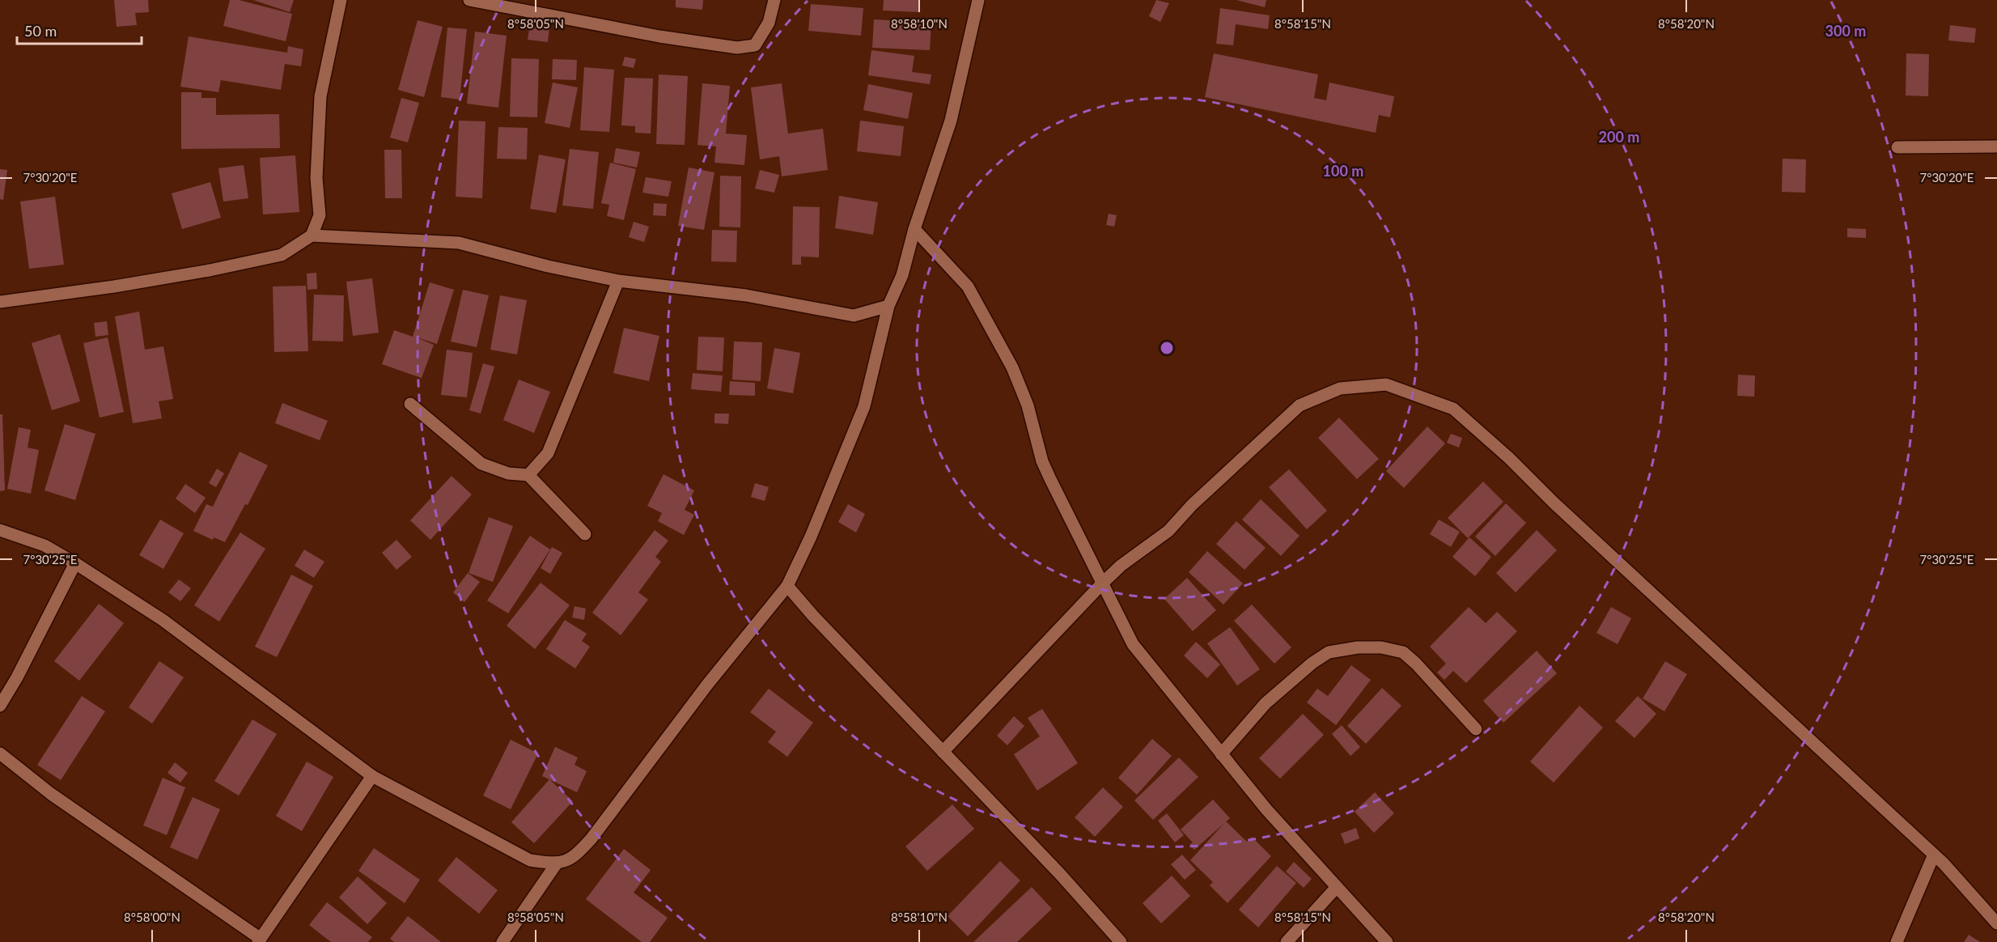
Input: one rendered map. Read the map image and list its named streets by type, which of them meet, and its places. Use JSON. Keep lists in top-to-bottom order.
{
  "scale_bar": "50 m",
  "coordinates": [
    "8°58'05\"N",
    "8°58'10\"N",
    "8°58'15\"N",
    "8°58'20\"N",
    "7°30'20\"E",
    "7°30'25\"E",
    "8°58'00\"N"
  ],
  "rings": ["300 m", "200 m", "100 m"]
}
